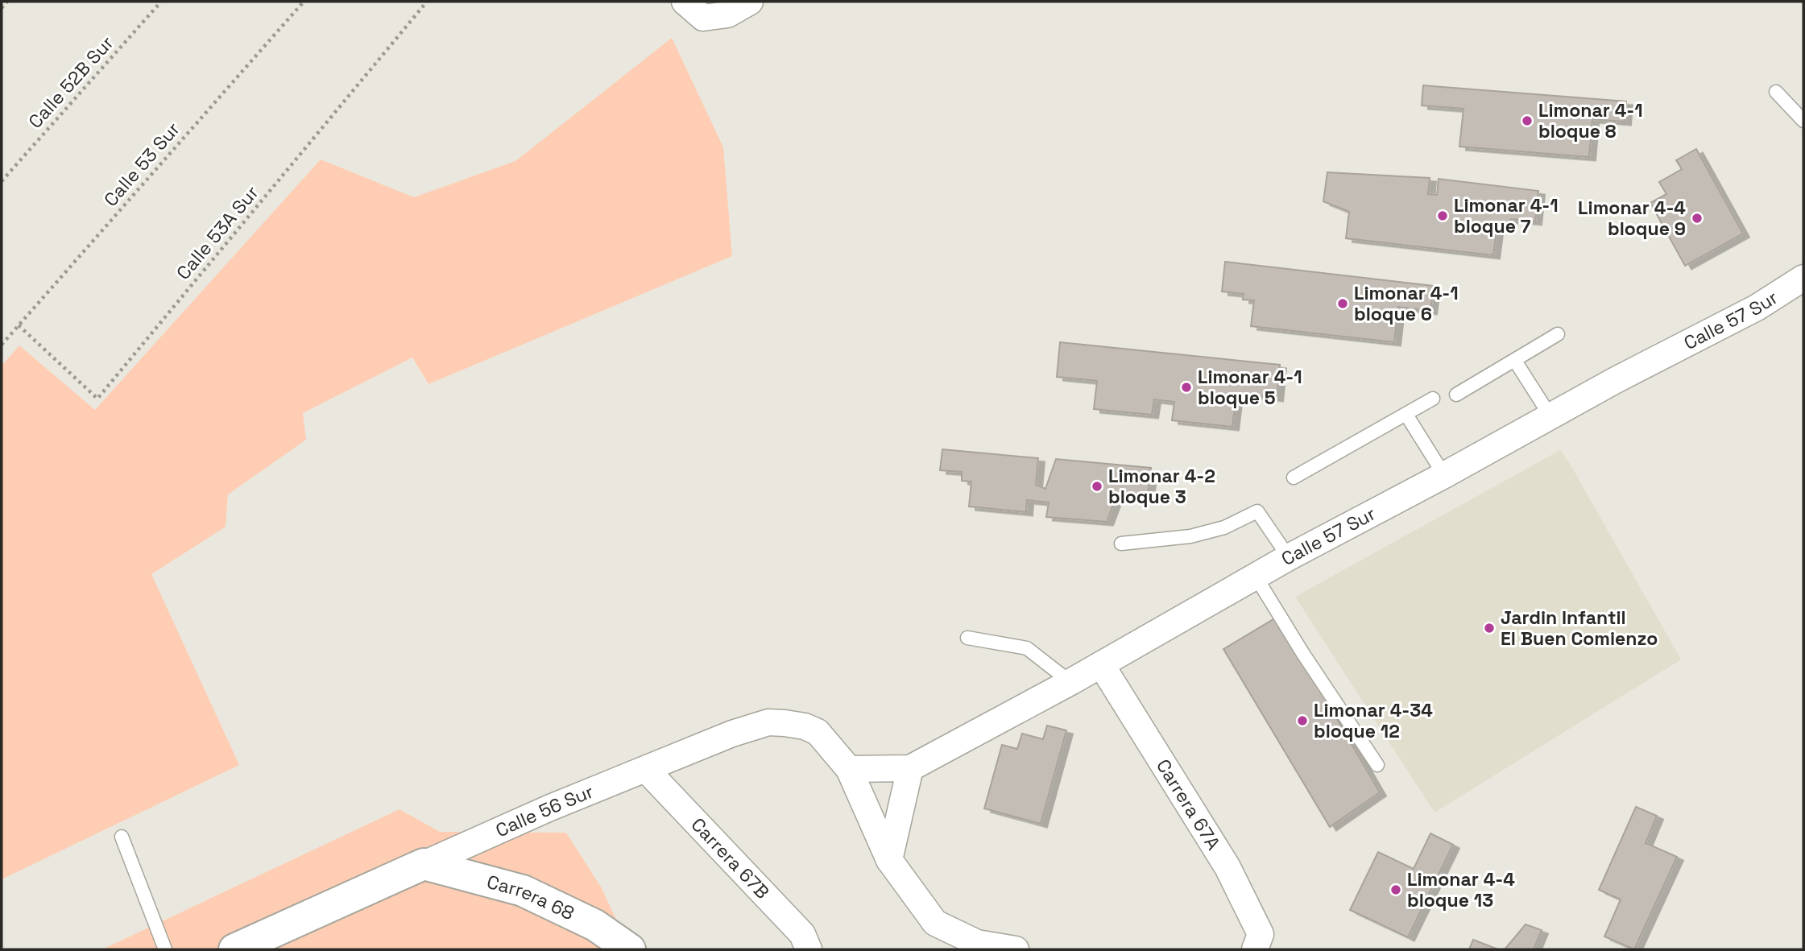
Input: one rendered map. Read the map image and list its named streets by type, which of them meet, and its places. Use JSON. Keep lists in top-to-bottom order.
{
  "streets": {
    "street": [
      "Calle 57 Sur",
      "Carrera 67A",
      "Calle 56 Sur",
      "Carrera 67B",
      "Carrera 68"
    ],
    "path": ["Calle 52B Sur", "Calle 53 Sur", "Calle 53A Sur"]
  },
  "crossings": [
    ["Calle 53 Sur", "Calle 53A Sur"],
    ["Calle 57 Sur", "Carrera 67A"],
    ["Calle 57 Sur", "Calle 56 Sur"],
    ["Calle 56 Sur", "Carrera 67B"],
    ["Calle 56 Sur", "Carrera 68"]
  ],
  "places": [
    "Limonar 4-1 bloque 8",
    "Limonar 4-1 bloque 7",
    "Limonar 4-4 bloque 9",
    "Limonar 4-1 bloque 6",
    "Limonar 4-1 bloque 5",
    "Limonar 4-2 bloque 3",
    "Jardin Infantil El Buen Comienzo",
    "Limonar 4-34 bloque 12",
    "Limonar 4-4 bloque 13"
  ]
}
